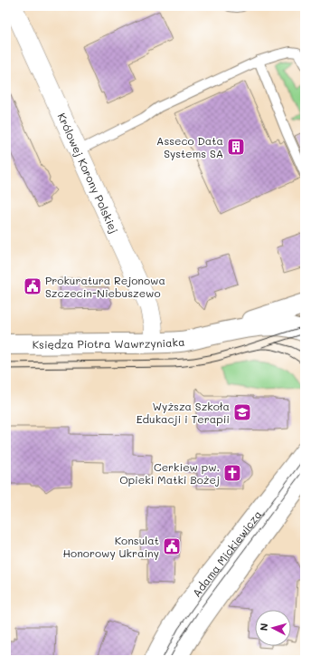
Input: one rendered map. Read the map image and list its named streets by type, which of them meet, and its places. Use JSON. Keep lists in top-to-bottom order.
{
  "streets": {
    "street": ["Królowej Korony Polskiej", "Księdza Piotra Wawrzyniaka", "Adama Mickiewicza"]
  },
  "crossings": [
    ["Królowej Korony Polskiej", "Księdza Piotra Wawrzyniaka"]
  ],
  "places": {
    "building": ["Asseco Data Systems SA"],
    "public building": ["Prokuratura Rejonowa Szczecin-Niebuszewo", "Konsulat Honorowy Ukrainy"],
    "school or university": ["Wyższa Szkoła Edukacji i Terapii"],
    "church": ["Cerkiew pw. Opieki Matki Bożej"]
  },
  "north": "left"
}
